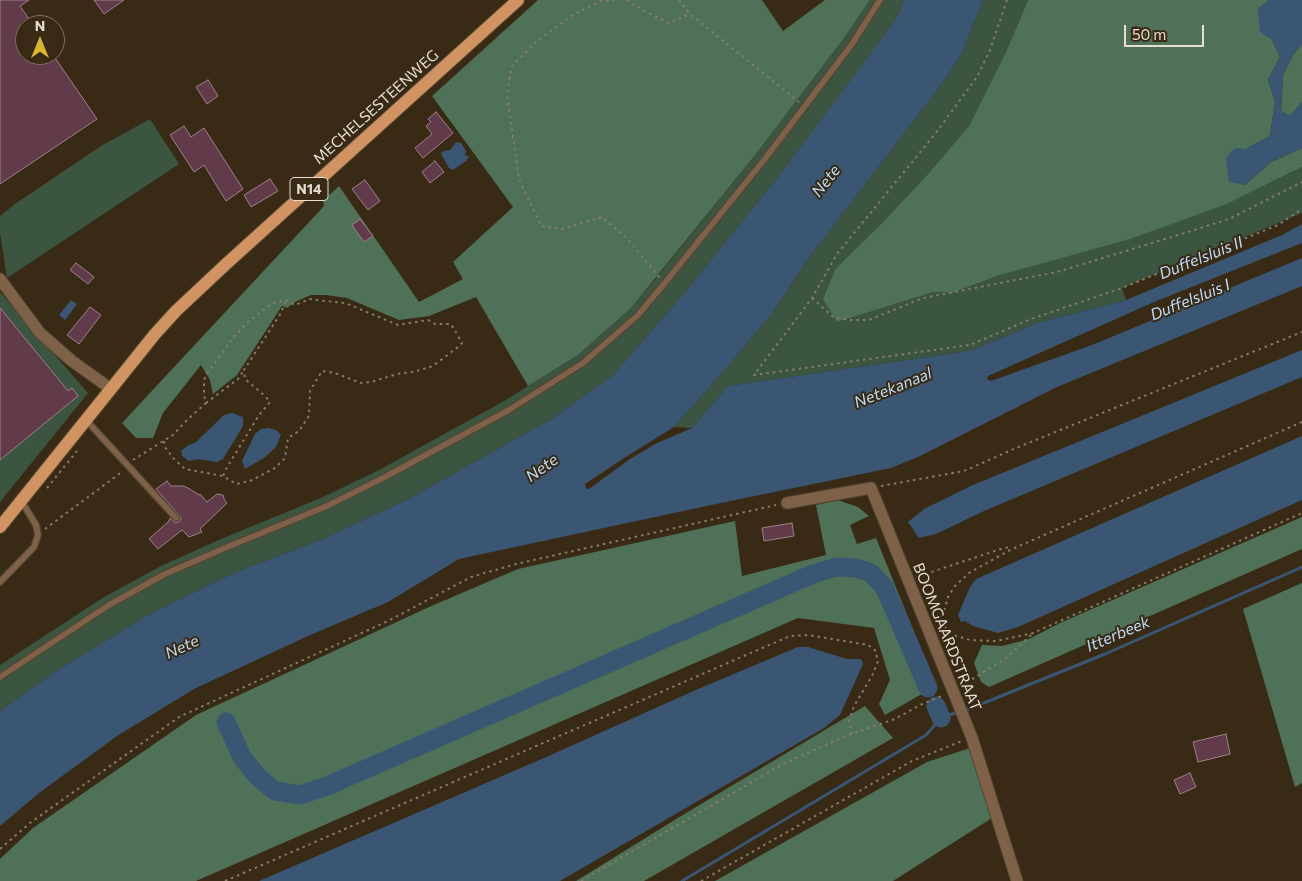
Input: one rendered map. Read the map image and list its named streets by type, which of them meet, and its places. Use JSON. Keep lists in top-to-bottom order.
{
  "streets": {
    "main road": ["MECHELSESTEENWEG", "N14"],
    "street": ["BOOMGAARDSTRAAT"]
  },
  "water": [
    "Nete",
    "Duffelsluis II",
    "Duffelsluis I",
    "Netekanaal",
    "Itterbeek"
  ],
  "scale_bar": "50 m",
  "north": "top"
}
